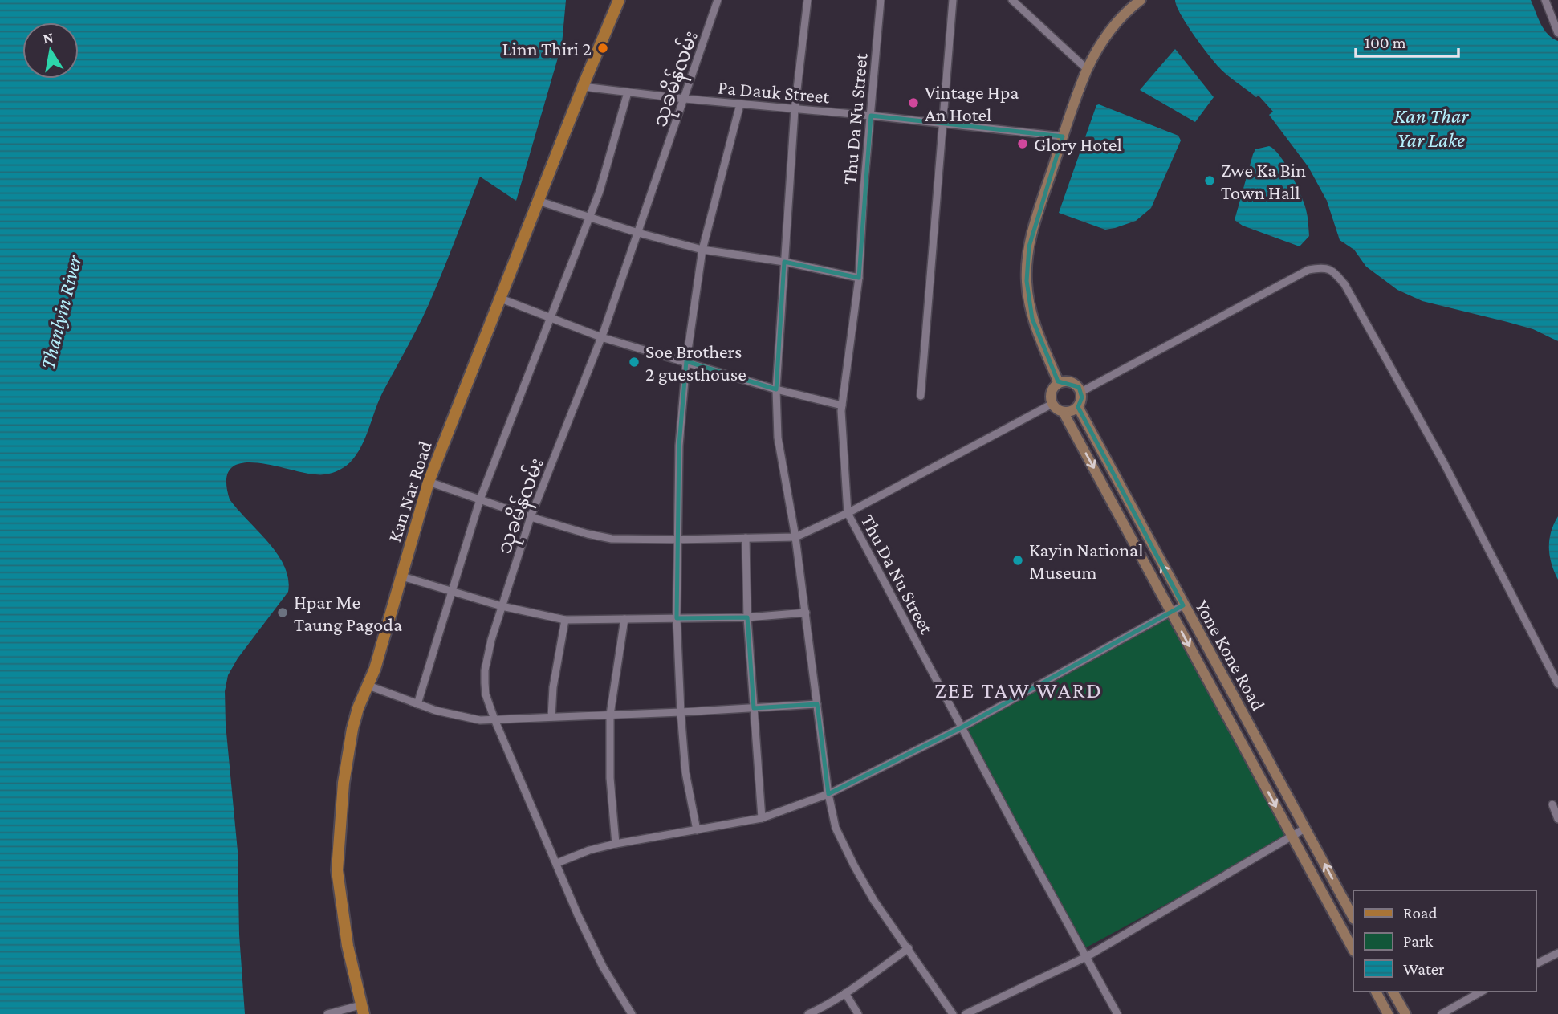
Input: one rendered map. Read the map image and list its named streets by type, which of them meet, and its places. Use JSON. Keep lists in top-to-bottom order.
{
  "streets": {
    "main road": ["Kan Nar Road"],
    "street": [
      "သုခမိန်လမ်း",
      "Pa Dauk Street",
      "Thu Da Nu Street",
      "Yone Kone Road"
    ]
  },
  "crossings": [
    ["သုခမိန်လမ်း", "Pa Dauk Street"],
    ["Pa Dauk Street", "Thu Da Nu Street"],
    ["Pa Dauk Street", "Kan Nar Road"]
  ],
  "districts": ["ZEE TAW WARD"],
  "water": ["Kan Thar Yar Lake", "Thanlyin River"],
  "places": [
    "Linn Thiri 2",
    "Vintage Hpa An Hotel",
    "Glory Hotel",
    "Zwe Ka Bin Town Hall",
    "Soe Brothers 2 guesthouse",
    "Kayin National Museum",
    "Hpar Me Taung Pagoda"
  ],
  "legend": ["Road", "Park", "Water"],
  "scale_bar": "100 m",
  "north": "top"
}
